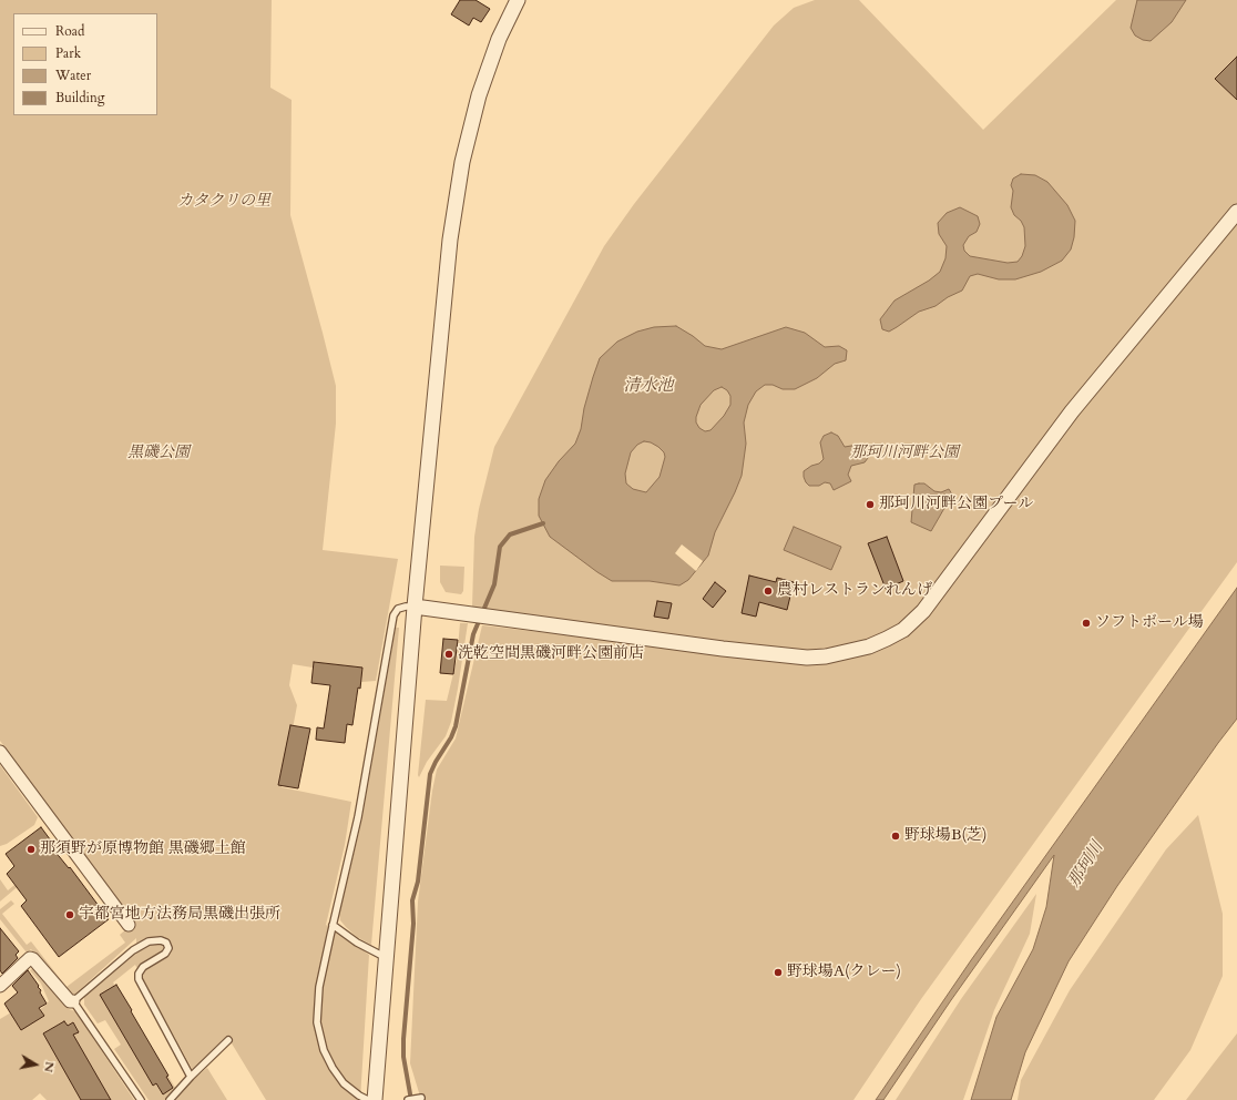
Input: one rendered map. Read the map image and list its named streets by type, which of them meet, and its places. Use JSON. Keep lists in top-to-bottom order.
{
  "water": ["清水池", "那珂川"],
  "parks": ["カタクリの里", "黒磯公園", "那珂川河畔公園"],
  "places": [
    "那珂川河畔公園プール",
    "農村レストランれんげ",
    "ソフトボール場",
    "洗乾空間黒磯河畔公園前店",
    "野球場B(芝)",
    "那須野が原博物館 黒磯郷土館",
    "宇都宮地方法務局黒磯出張所",
    "野球場A(クレー)"
  ],
  "legend": [
    "Road",
    "Park",
    "Water",
    "Building"
  ],
  "north": "right"
}
